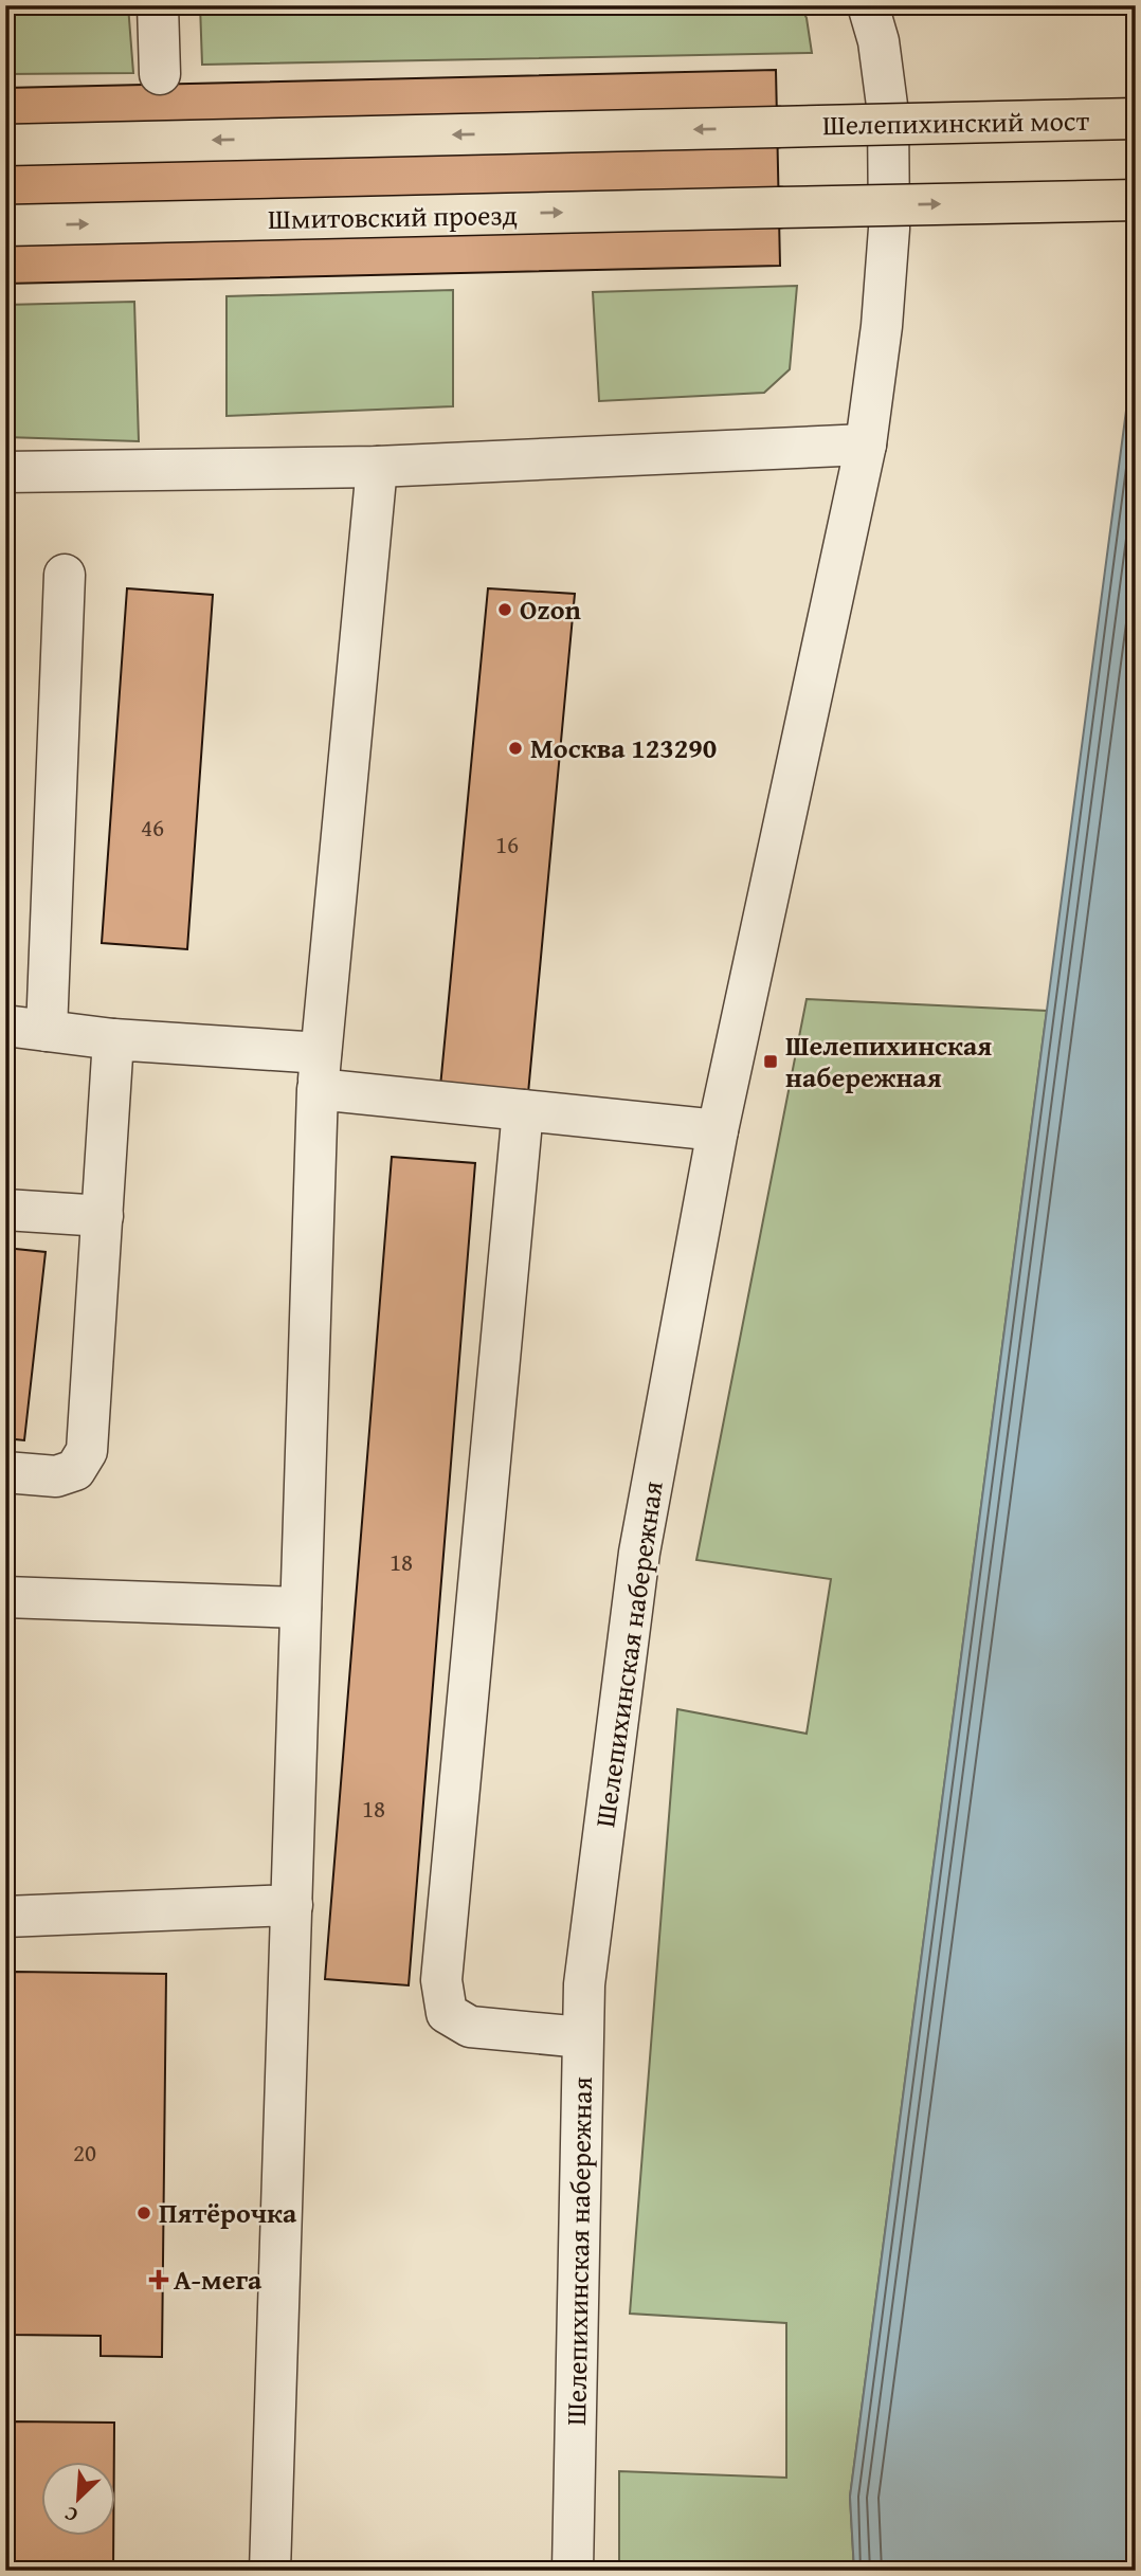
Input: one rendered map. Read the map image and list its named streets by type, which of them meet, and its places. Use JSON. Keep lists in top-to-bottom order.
{
  "streets": {
    "main road": ["Шелепихинский мост", "Шмитовский проезд"],
    "street": ["Шелепихинская набережная"]
  },
  "one_way": ["Шелепихинский мост", "Шмитовский проезд"],
  "places": {
    "other": ["Ozon", "Москва 123290", "Пятёрочка"],
    "transit": ["Шелепихинская набережная"],
    "health": ["А-мега"]
  },
  "house_numbers": [
    "46",
    "16",
    "18",
    "18",
    "20"
  ],
  "north": "bottom left"
}
